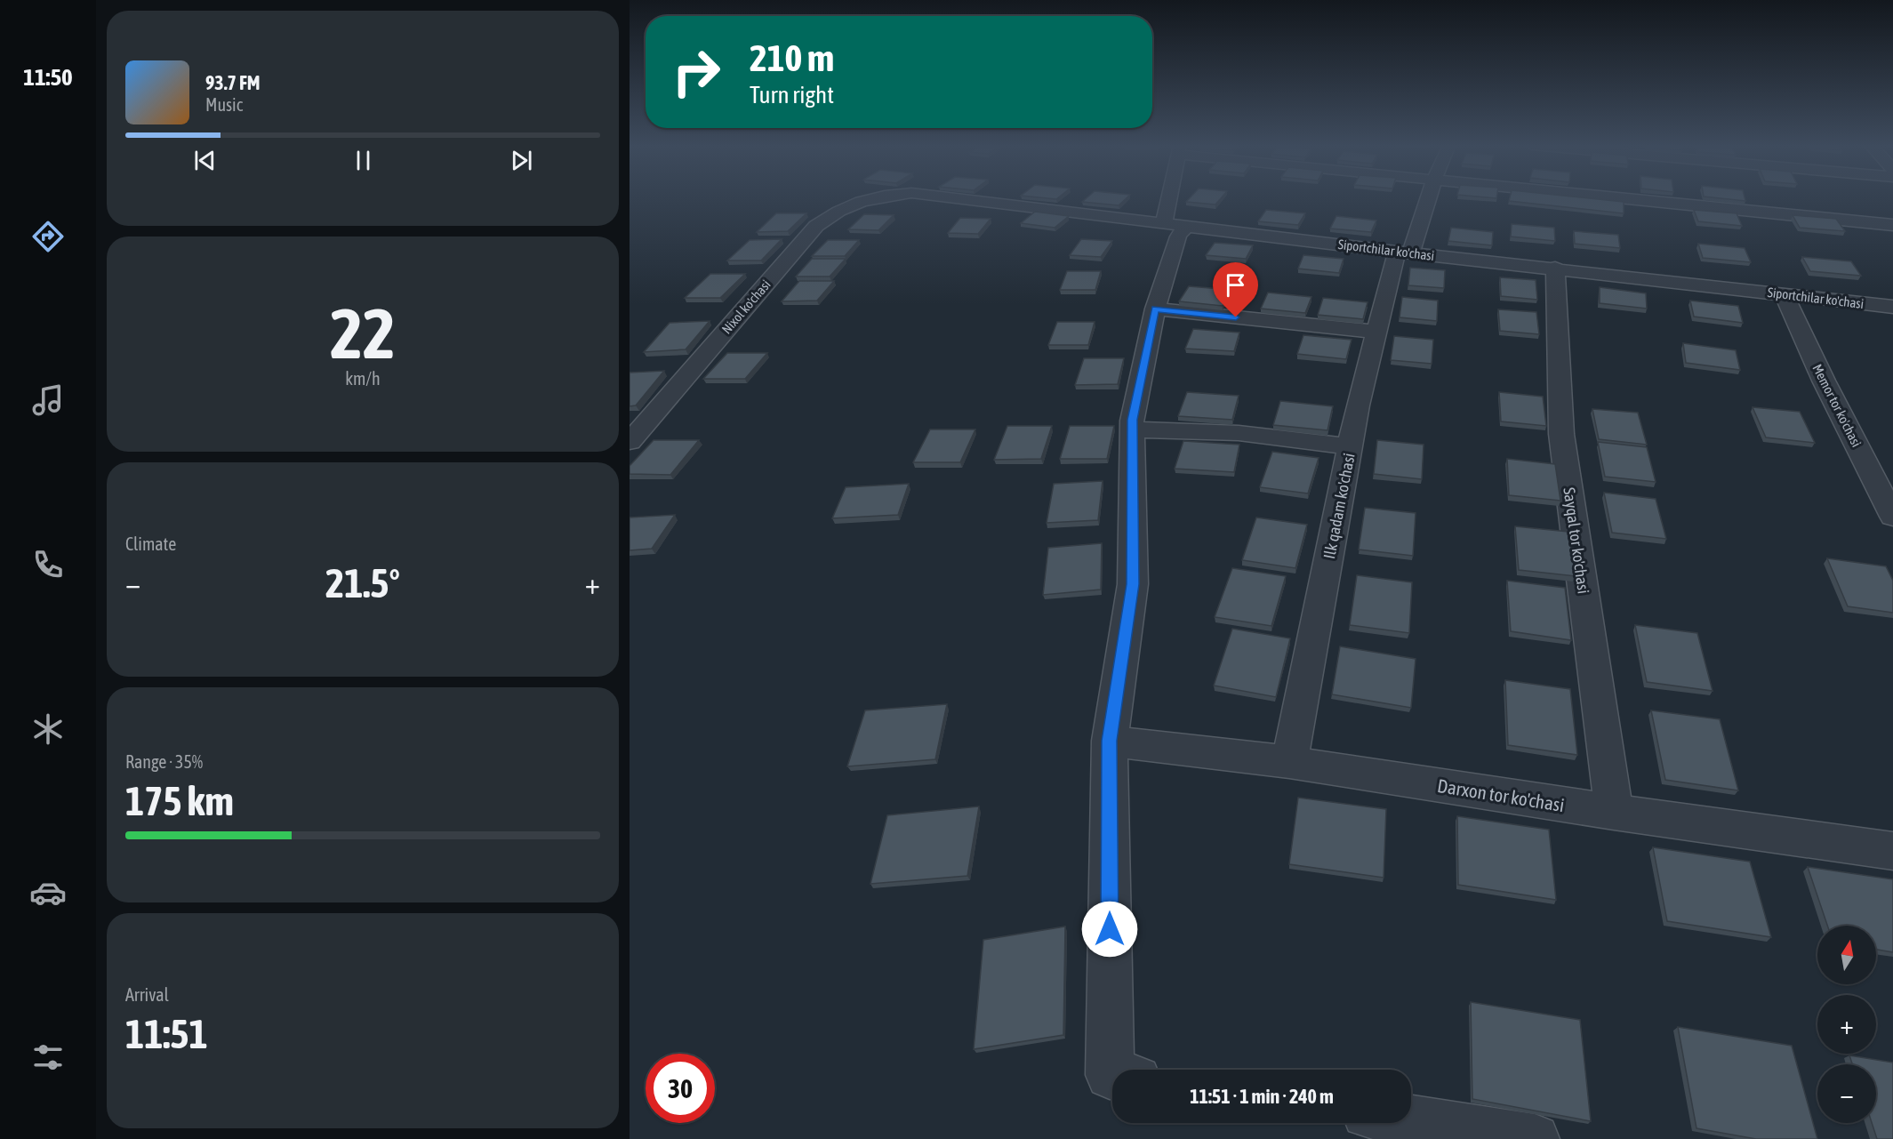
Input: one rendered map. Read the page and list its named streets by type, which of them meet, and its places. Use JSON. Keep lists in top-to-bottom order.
{
  "streets": {
    "street": [
      "Siportchilar ko'chasi",
      "Nixol ko'chasi",
      "Memor tor ko'chasi",
      "Ilk qadam ko'chasi",
      "Sayqal tor ko'chasi",
      "Darxon tor ko'chasi"
    ]
  },
  "crossings": [
    ["Siportchilar ko'chasi", "Memor tor ko'chasi"],
    ["Siportchilar ko'chasi", "Ilk qadam ko'chasi"],
    ["Siportchilar ko'chasi", "Sayqal tor ko'chasi"],
    ["Ilk qadam ko'chasi", "Darxon tor ko'chasi"],
    ["Sayqal tor ko'chasi", "Darxon tor ko'chasi"]
  ],
  "north": "top",
  "page": {
    "tabs": "11:50",
    "turn": ["210 m", "Turn right"],
    "song": ["93.7 FM", "Music"],
    "tile": [
      ["22", "km/h"],
      "Climate",
      ["Range · 35%", "175 km"],
      ["Arrival", "11:51"]
    ],
    "heat": ["−", "21.5°", "+"],
    "map_buttons": ["+", "−"],
    "limit": "30",
    "trip": "11:51 · 1 min · 240 m"
  }
}
